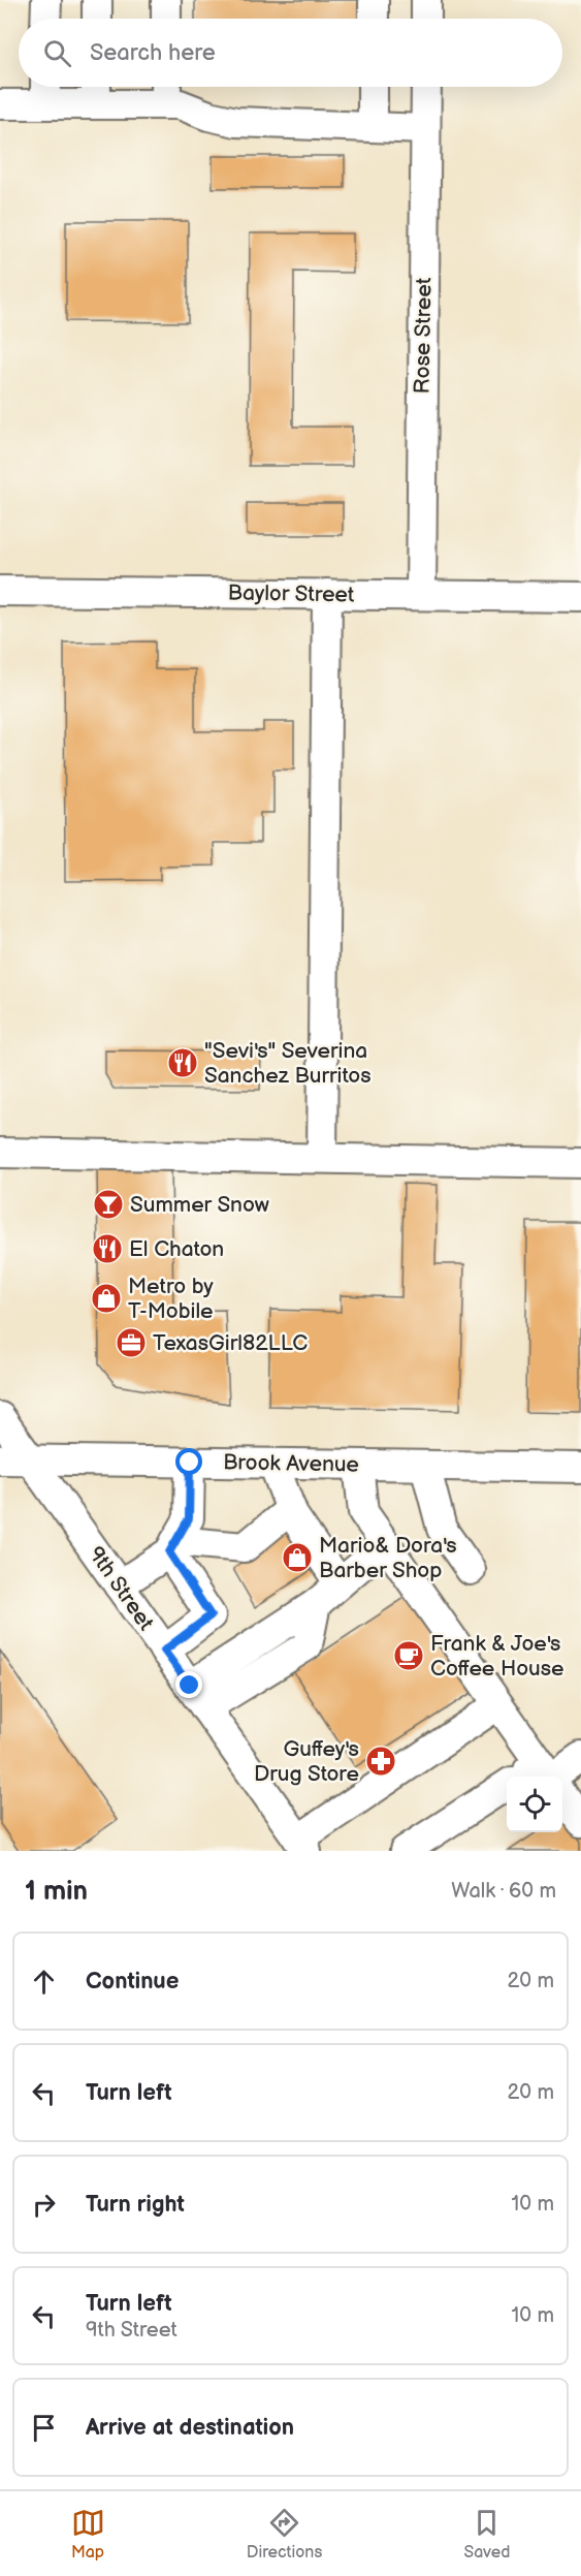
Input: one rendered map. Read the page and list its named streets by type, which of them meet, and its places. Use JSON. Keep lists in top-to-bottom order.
{
  "streets": {
    "street": [
      "Rose Street",
      "Baylor Street",
      "Brook Avenue",
      "9th Street"
    ]
  },
  "crossings": [
    ["Rose Street", "Baylor Street"],
    ["Brook Avenue", "9th Street"]
  ],
  "places": {
    "restaurant": ["\"Sevi's\" Severina Sanchez Burritos", "El Chaton"],
    "bar": ["Summer Snow"],
    "shop": ["Metro by T-Mobile", "Mario& Dora's Barber Shop"],
    "office": ["TexasGirl82LLC"],
    "cafe": ["Frank & Joe's Coffee House"],
    "pharmacy": ["Guffey's Drug Store"]
  },
  "page": {
    "search": "Search here",
    "heading": ["1 min", "Walk · 60 m"],
    "list": [
      ["Continue", "20 m"],
      ["Turn left", "20 m"],
      ["Turn right", "10 m"],
      ["Turn left", "9th Street", "10 m"],
      "Arrive at destination"
    ],
    "nav": ["Map", "Directions", "Saved"]
  }
}
